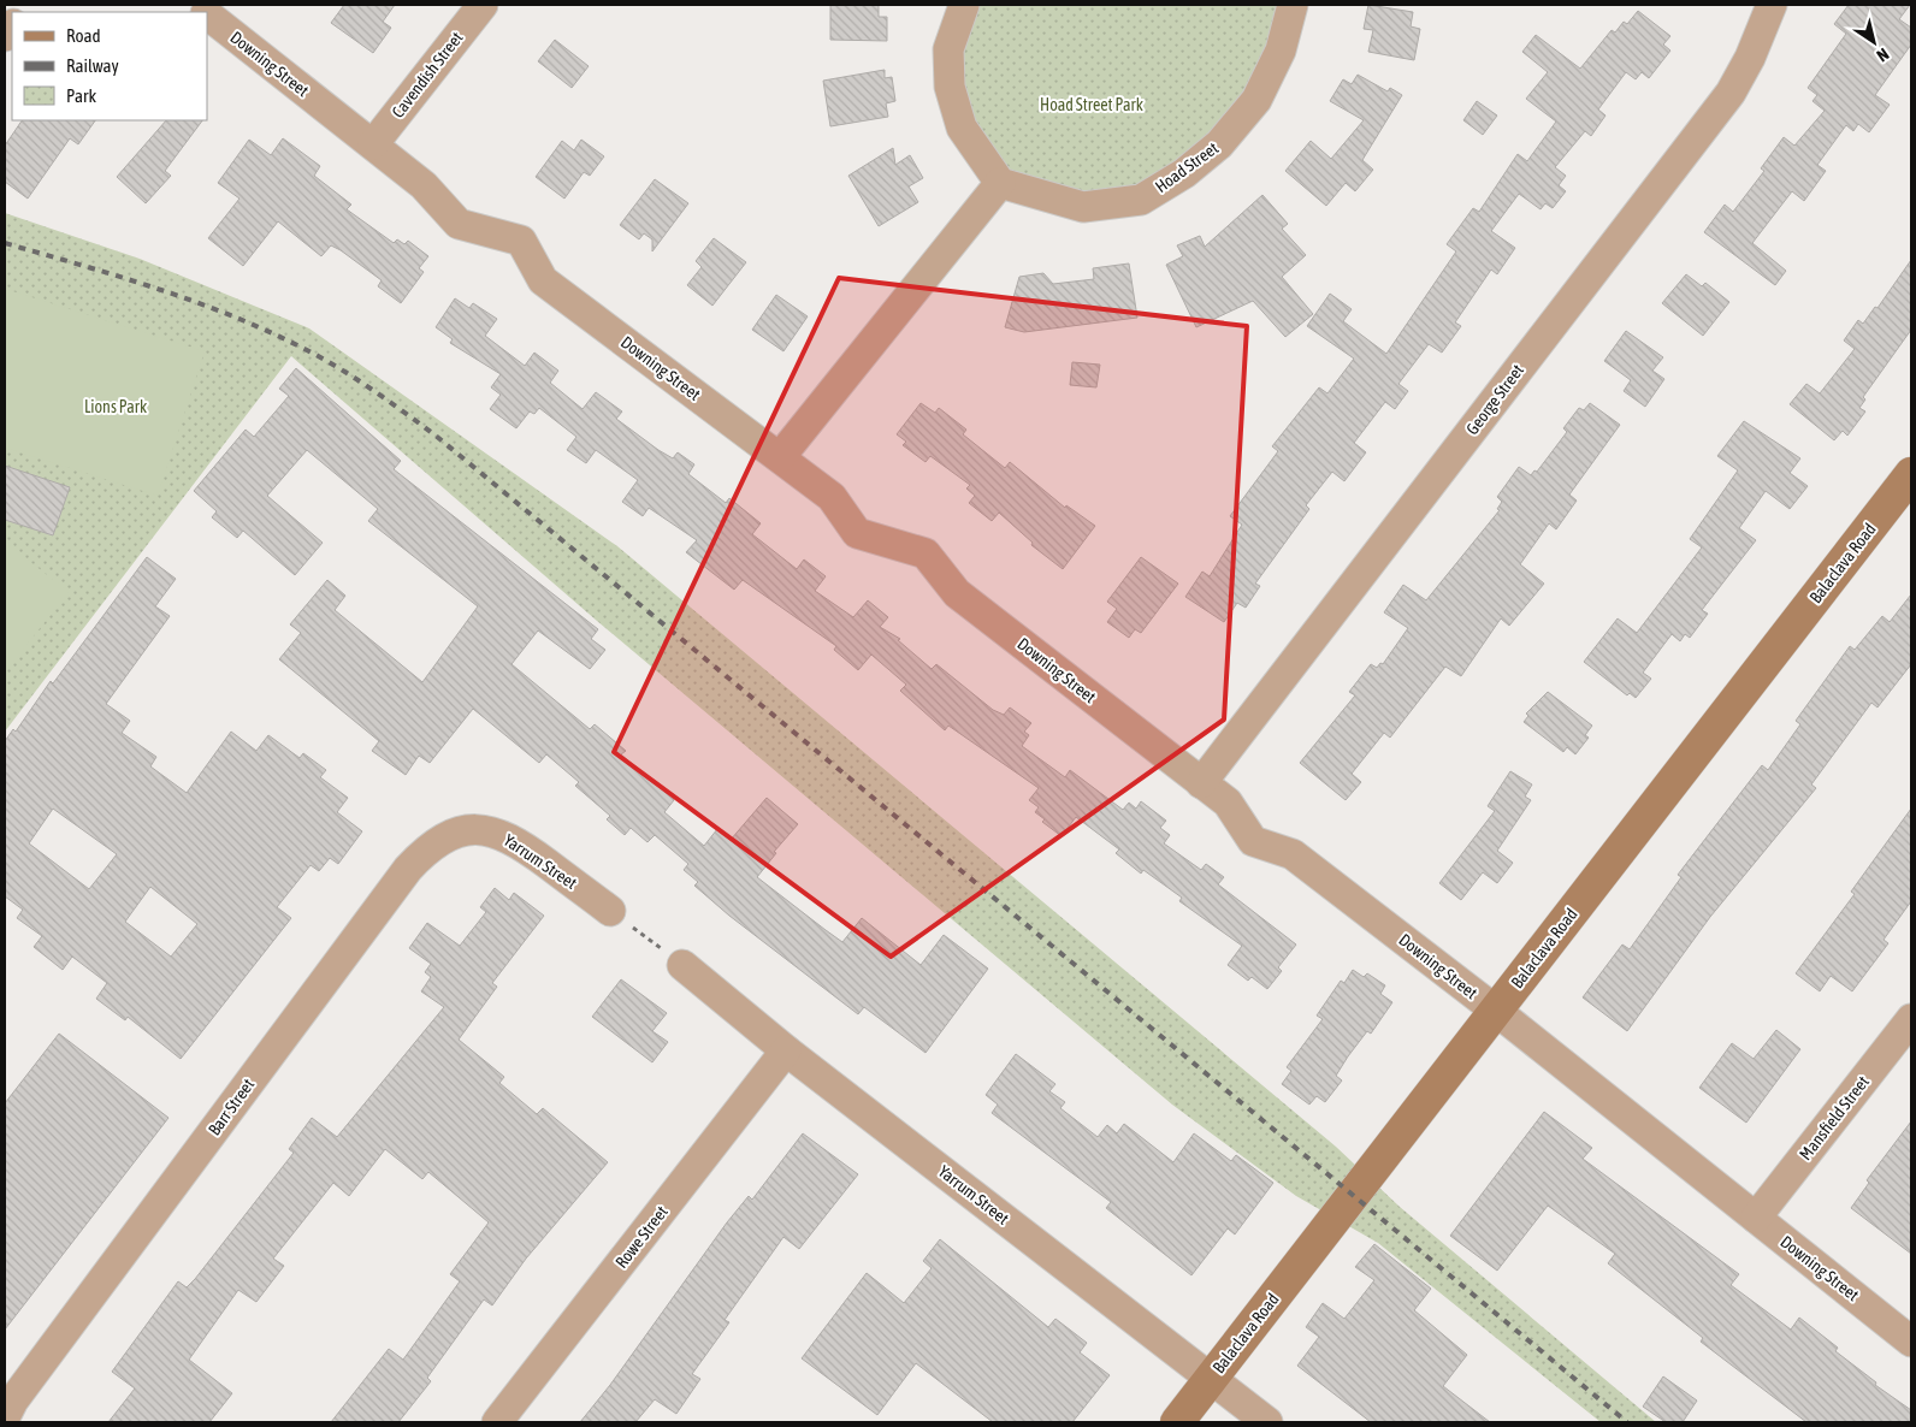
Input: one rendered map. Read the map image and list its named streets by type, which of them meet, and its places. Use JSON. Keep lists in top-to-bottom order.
{
  "streets": {
    "street": [
      "Downing Street",
      "Cavendish Street",
      "Hoad Street",
      "George Street",
      "Balaclava Road",
      "Yarrum Street",
      "Barr Street",
      "Mansfield Street",
      "Rowe Street"
    ]
  },
  "crossings": [
    ["Downing Street", "Cavendish Street"],
    ["Downing Street", "George Street"],
    ["Downing Street", "Balaclava Road"],
    ["Downing Street", "Mansfield Street"],
    ["Balaclava Road", "Yarrum Street"],
    ["Yarrum Street", "Barr Street"],
    ["Yarrum Street", "Rowe Street"]
  ],
  "parks": ["Hoad Street Park", "Lions Park"],
  "legend": ["Road", "Railway", "Park"],
  "north": "bottom right"
}
